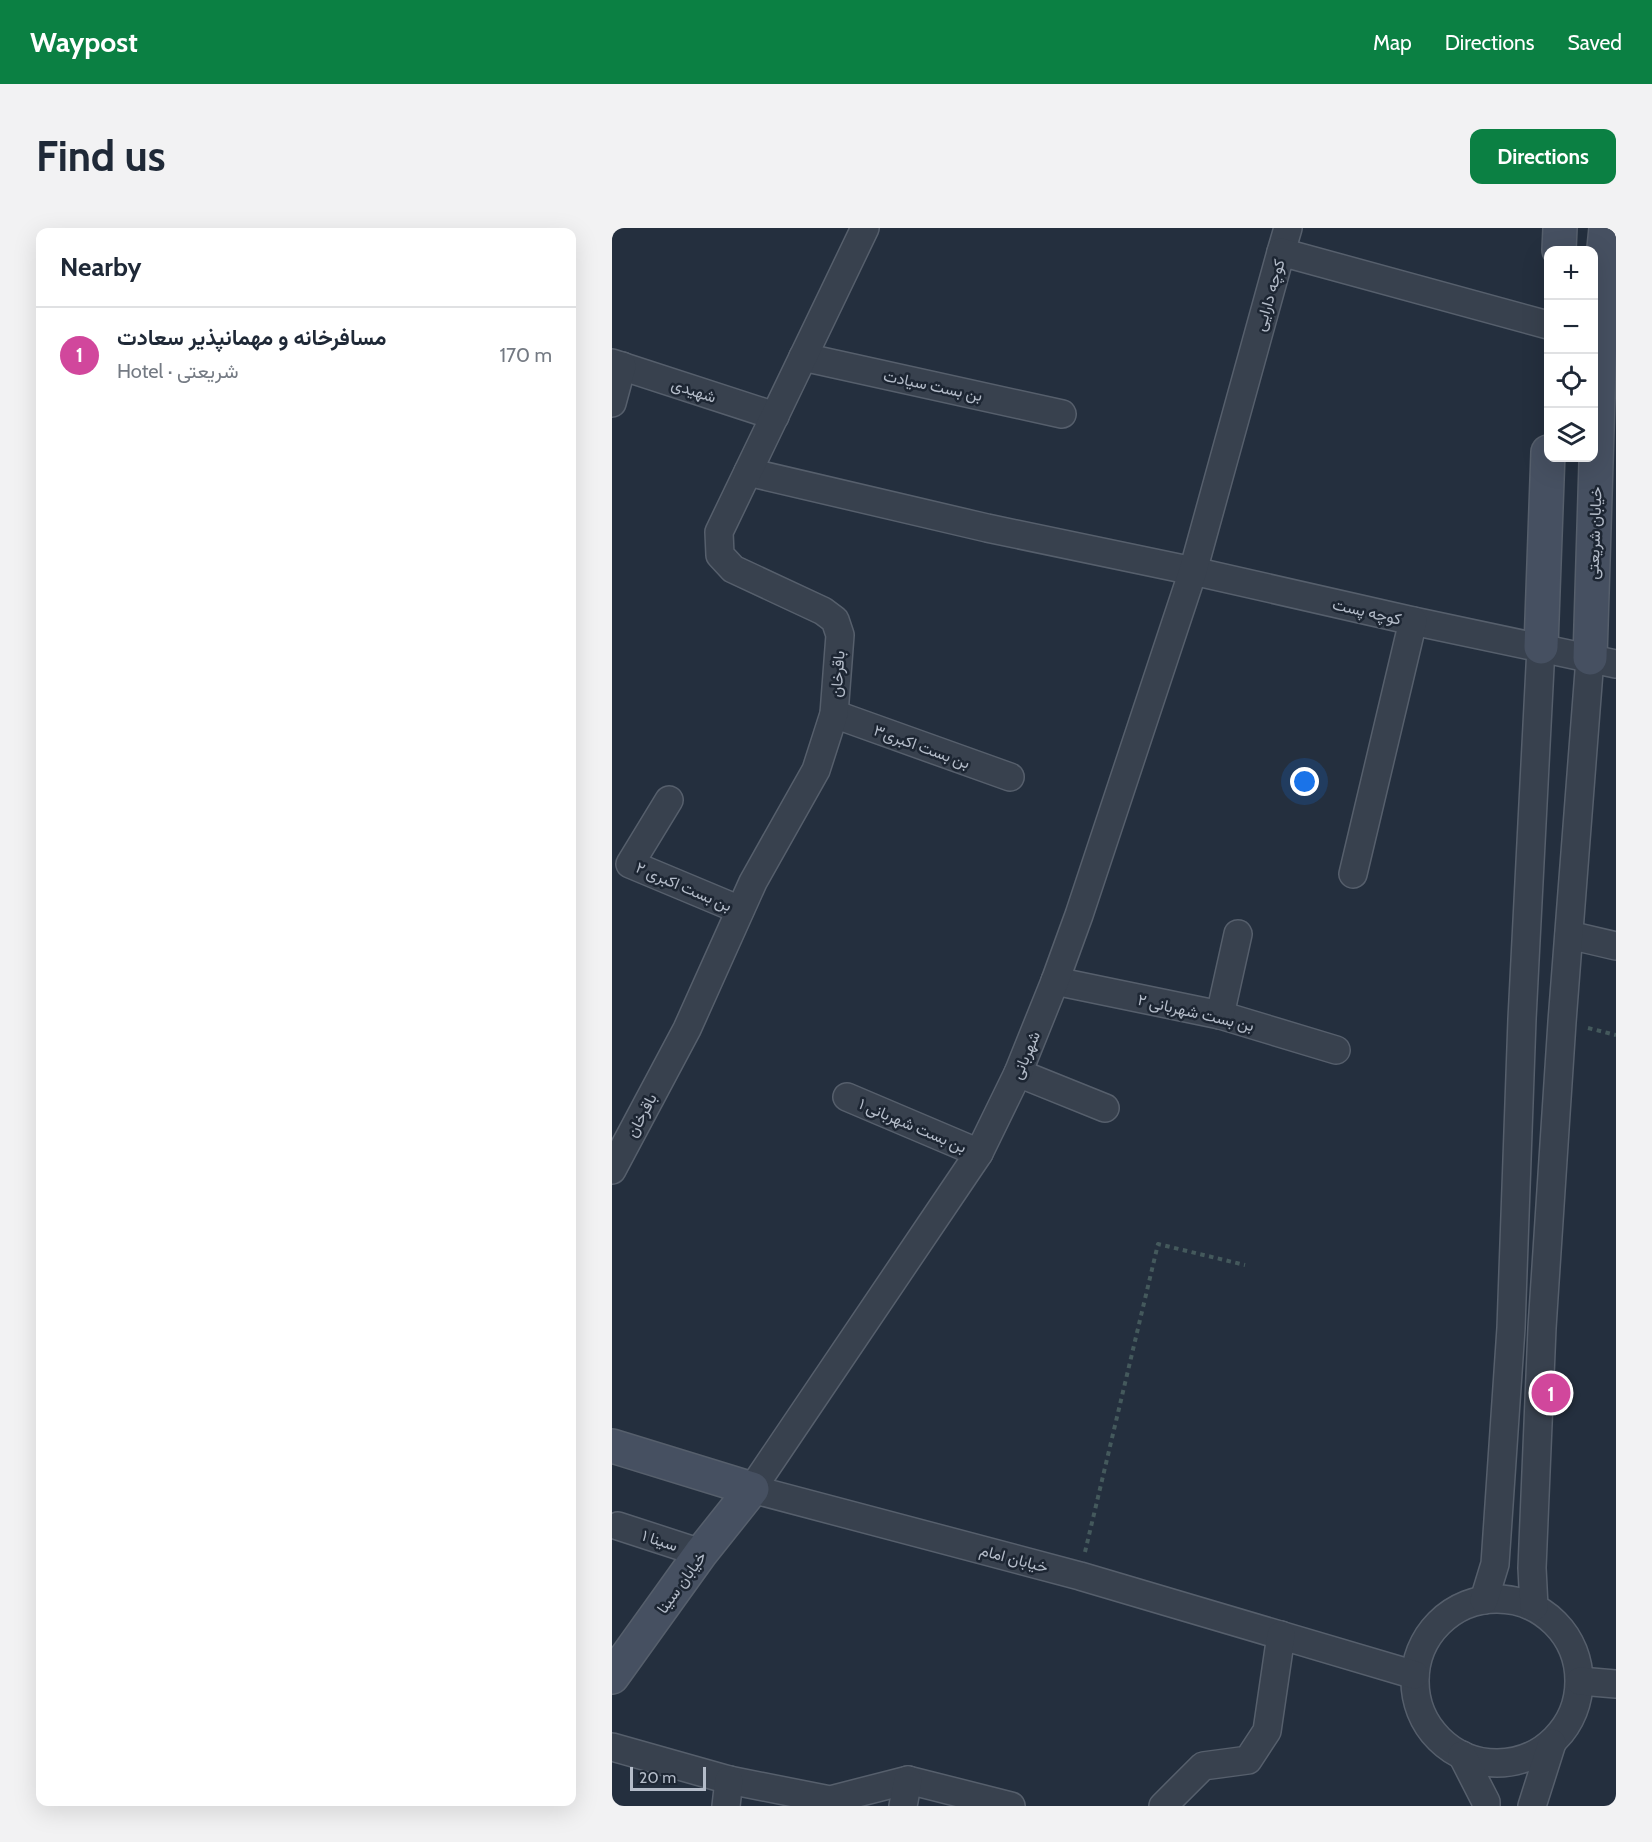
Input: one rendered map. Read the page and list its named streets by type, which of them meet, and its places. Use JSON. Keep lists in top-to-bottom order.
{
  "streets": {
    "main road": ["خیابان شریعتی", "خیابان امام", "خیابان سینا"],
    "street": [
      "کوچه دارایی",
      "بن بست سیادت",
      "شهیدی",
      "کوچه پست",
      "باقرخان",
      "بن بست اکبری۳",
      "بن بست اکبری ۲",
      "بن بست شهربانی ۲",
      "شهربانی",
      "بن بست شهربانی ۱",
      "سینا ۱"
    ]
  },
  "crossings": [
    ["کوچه دارایی", "کوچه پست"],
    ["کوچه دارایی", "شهربانی"],
    ["بن بست سیادت", "باقرخان"],
    ["شهیدی", "باقرخان"],
    ["خیابان شریعتی", "کوچه پست"],
    ["کوچه پست", "باقرخان"],
    ["کوچه پست", "شهربانی"],
    ["باقرخان", "بن بست اکبری۳"],
    ["باقرخان", "بن بست اکبری ۲"],
    ["بن بست شهربانی ۲", "شهربانی"],
    ["شهربانی", "بن بست شهربانی ۱"],
    ["شهربانی", "خیابان امام"],
    ["شهربانی", "خیابان سینا"],
    ["سینا ۱", "خیابان سینا"],
    ["خیابان امام", "خیابان سینا"]
  ],
  "scale_bar": "20 m",
  "page": {
    "header": "Waypost",
    "nav": ["Map", "Directions", "Saved"],
    "buttons": "Directions",
    "title": "Find us",
    "heading": "Nearby",
    "map_buttons": ["+", "−"],
    "list": [
      {
        "mark": "1",
        "name": "مسافرخانه و مهمانپذیر سعادت",
        "note": "Hotel · شریعتی",
        "value": "170 m"
      }
    ],
    "pins": "1",
    "scale": "20 m"
  }
}
